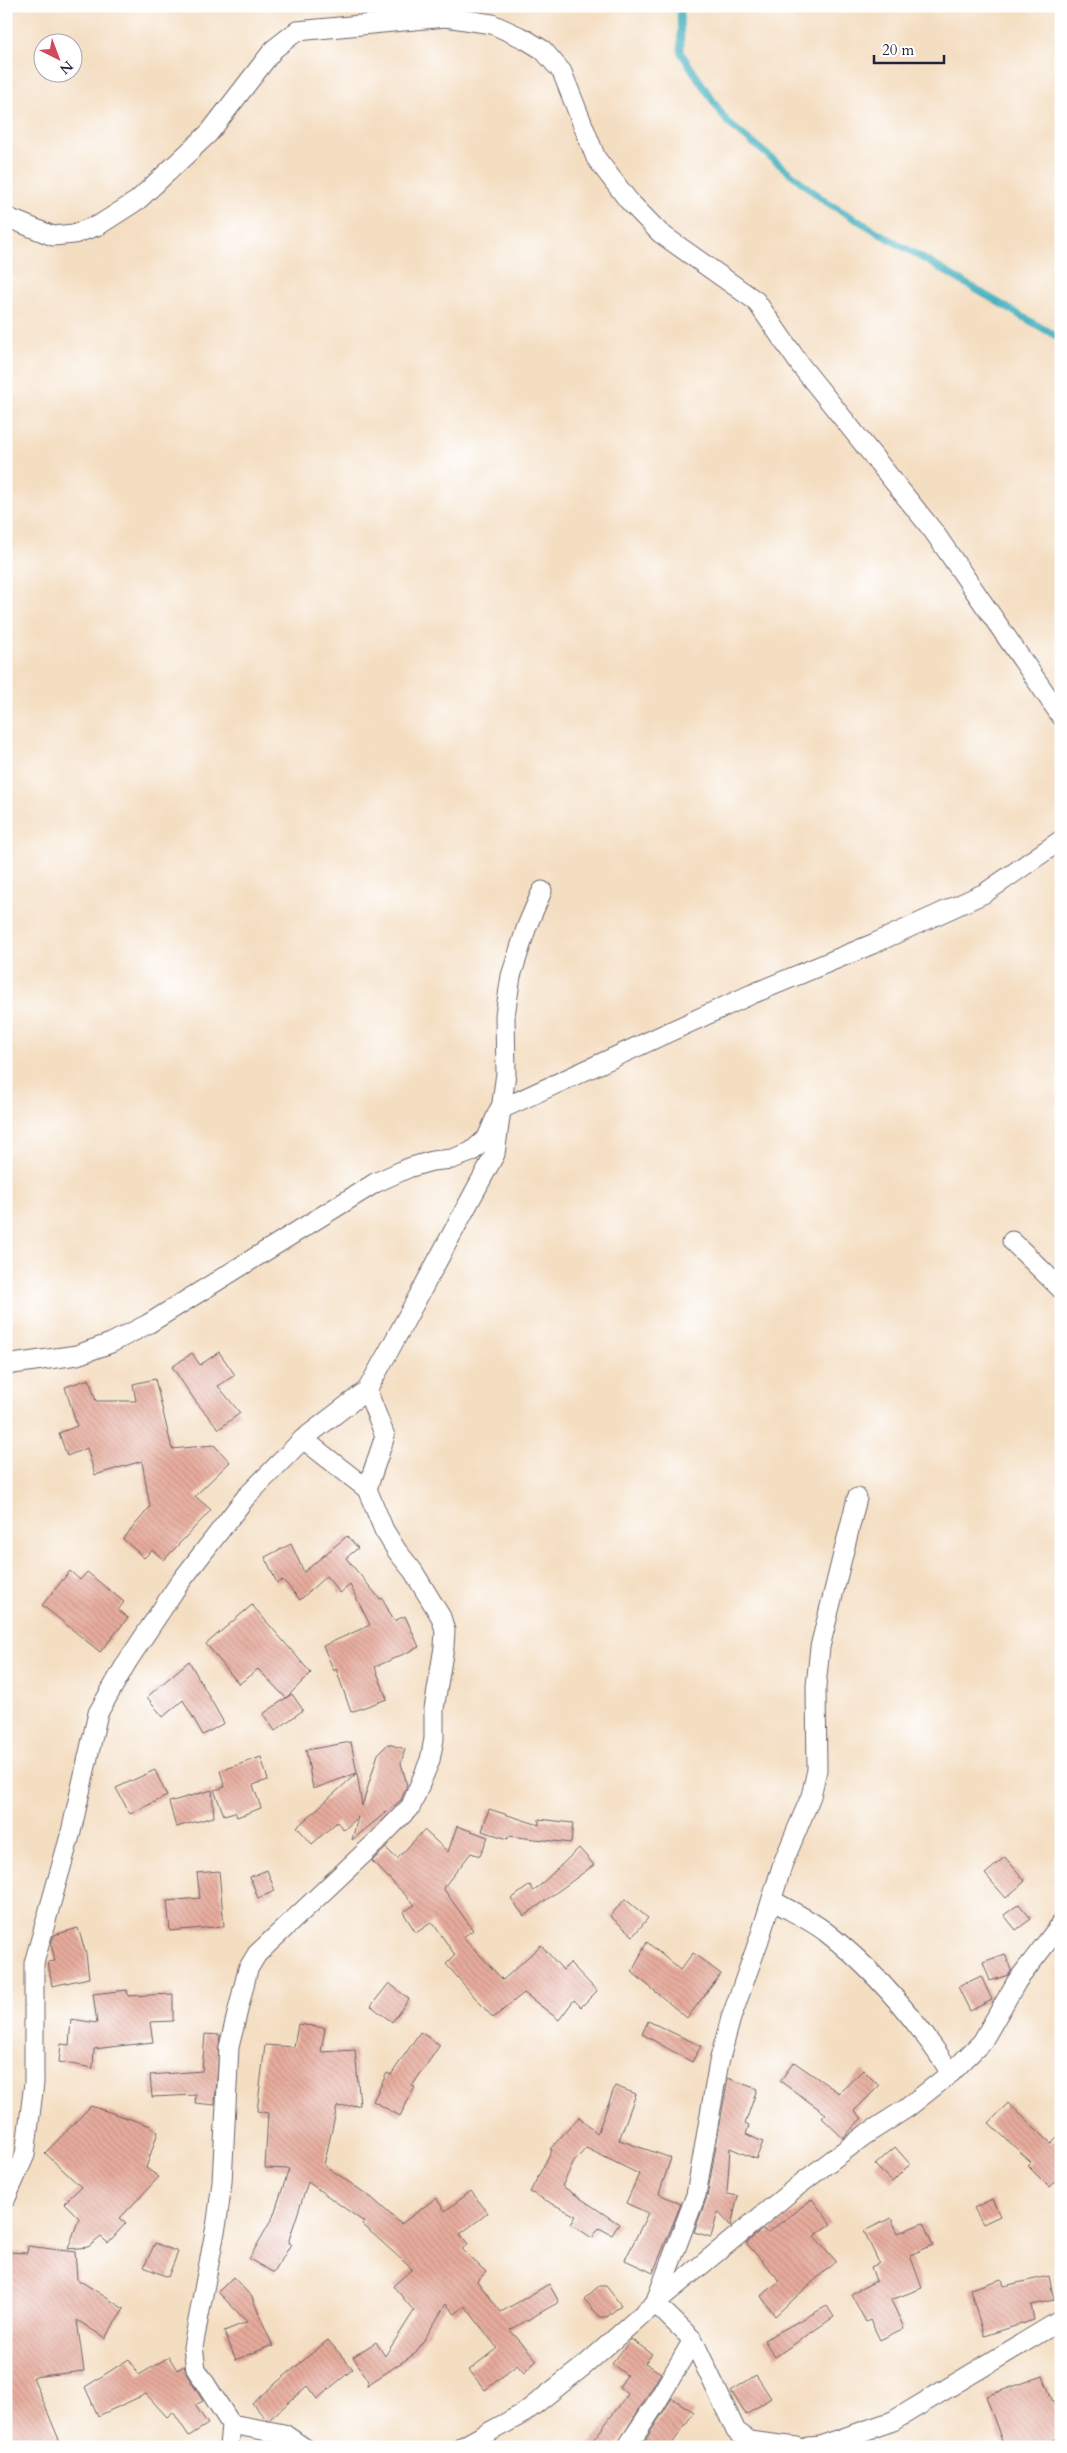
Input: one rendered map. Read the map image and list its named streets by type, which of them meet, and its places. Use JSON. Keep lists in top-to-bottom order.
{
  "scale_bar": "20 m",
  "north": "bottom right"
}
